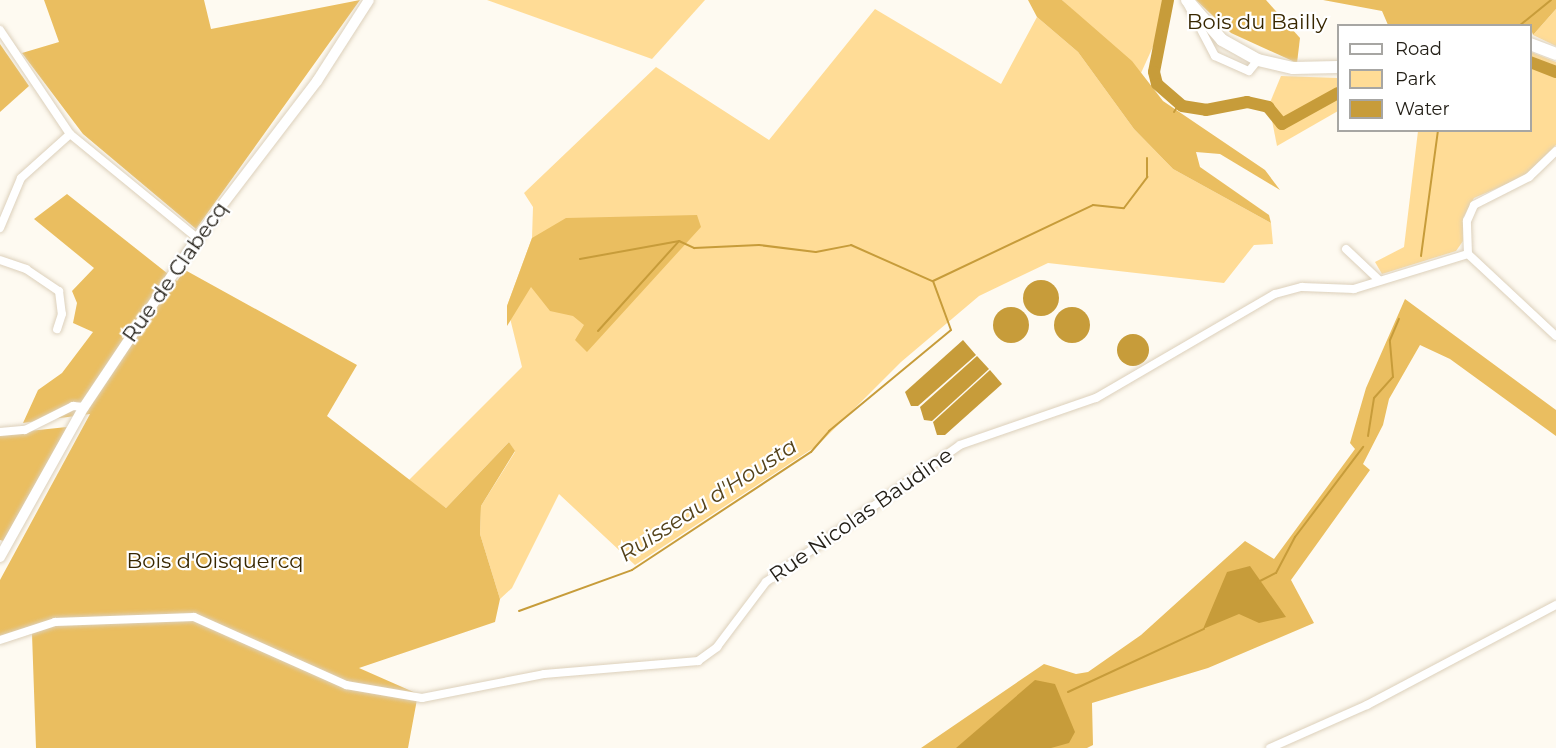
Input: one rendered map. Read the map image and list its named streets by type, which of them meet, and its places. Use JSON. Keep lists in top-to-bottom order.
{
  "streets": {
    "street": ["Rue de Clabecq", "Rue Nicolas Baudine"]
  },
  "water": ["Ruisseau d'Housta"],
  "parks": ["Bois du Bailly", "Bois d'Oisquercq"],
  "legend": ["Road", "Park", "Water"]
}
